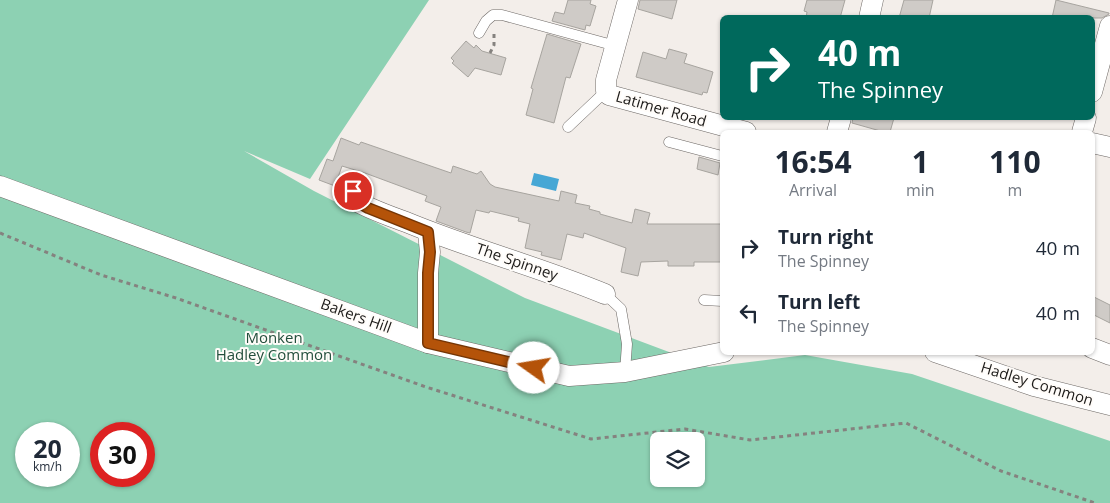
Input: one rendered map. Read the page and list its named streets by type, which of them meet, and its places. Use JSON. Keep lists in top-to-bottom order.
{
  "streets": {
    "street": [
      "Latimer Road",
      "The Spinney",
      "Bakers Hill",
      "Hadley Common"
    ]
  },
  "parks": ["Monken Hadley Common"],
  "page": {
    "turn": ["40 m", "The Spinney"],
    "eta": [
      "16:54",
      "Arrival",
      "1",
      "min",
      "110",
      "m"
    ],
    "list": [
      {
        "name": "Turn right",
        "note": "The Spinney",
        "value": "40 m"
      },
      {
        "name": "Turn left",
        "note": "The Spinney",
        "value": "40 m"
      }
    ],
    "speed": "20 km/h",
    "limit": "30"
  }
}
